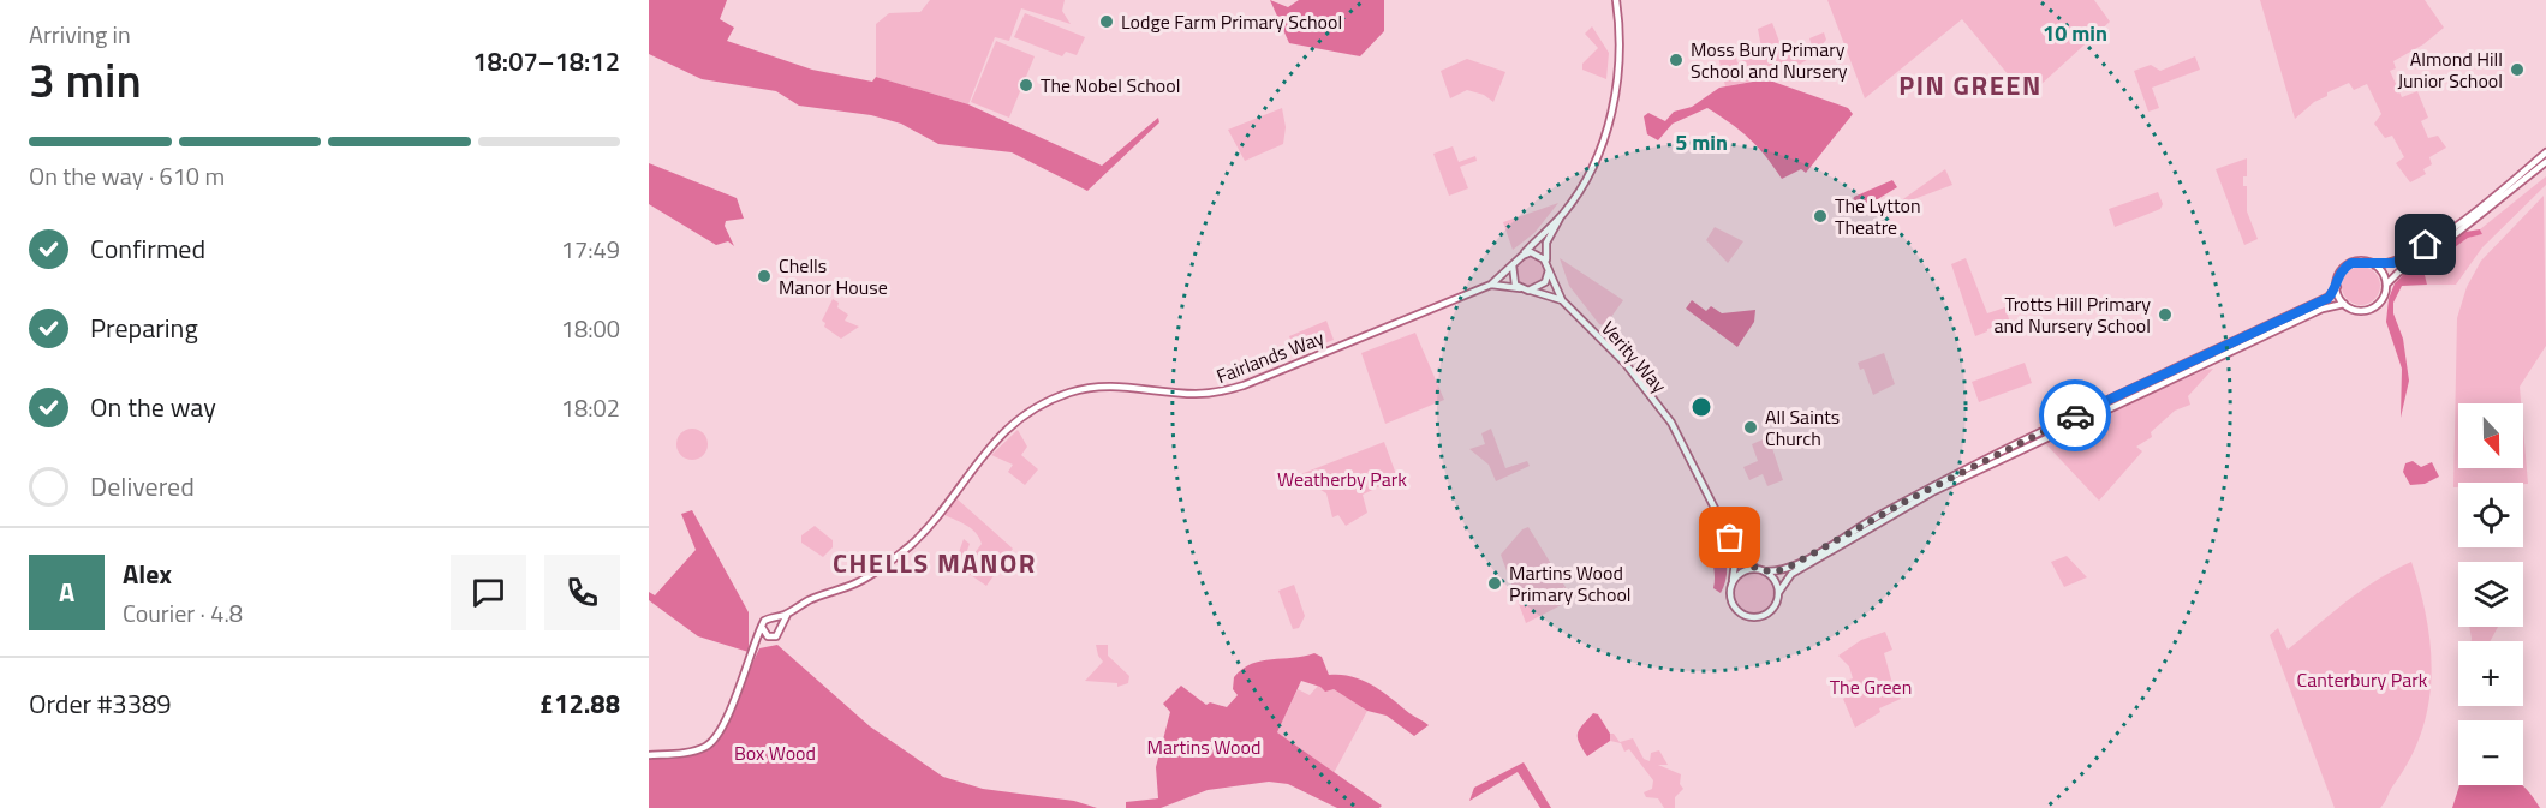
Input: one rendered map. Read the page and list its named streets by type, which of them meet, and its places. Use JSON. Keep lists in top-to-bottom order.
{
  "streets": {
    "main road": ["Fairlands Way", "Verity Way"]
  },
  "crossings": [
    ["Fairlands Way", "Verity Way"]
  ],
  "districts": ["PIN GREEN", "CHELLS MANOR"],
  "parks": [
    "Weatherby Park",
    "Canterbury Park",
    "The Green",
    "Martins Wood",
    "Box Wood"
  ],
  "places": [
    "Lodge Farm Primary School",
    "Moss Bury Primary School and Nursery",
    "Almond Hill Junior School",
    "The Nobel School",
    "The Lytton Theatre",
    "Chells Manor House",
    "Trotts Hill Primary and Nursery School",
    "All Saints Church",
    "Martins Wood Primary School"
  ],
  "north": "bottom",
  "page": {
    "heading": ["3 min", "Arriving in", "18:07–18:12"],
    "panel": [
      "Alex",
      "Courier · 4.8",
      "Order #3389",
      "£12.88"
    ],
    "bar": "On the way · 610 m",
    "list": [
      ["Confirmed", "17:49"],
      ["Preparing", "18:00"],
      ["On the way", "18:02"],
      "Delivered"
    ],
    "map_buttons": ["+", "−"],
    "round": "A"
  },
  "rings": ["10 min", "5 min"]
}
